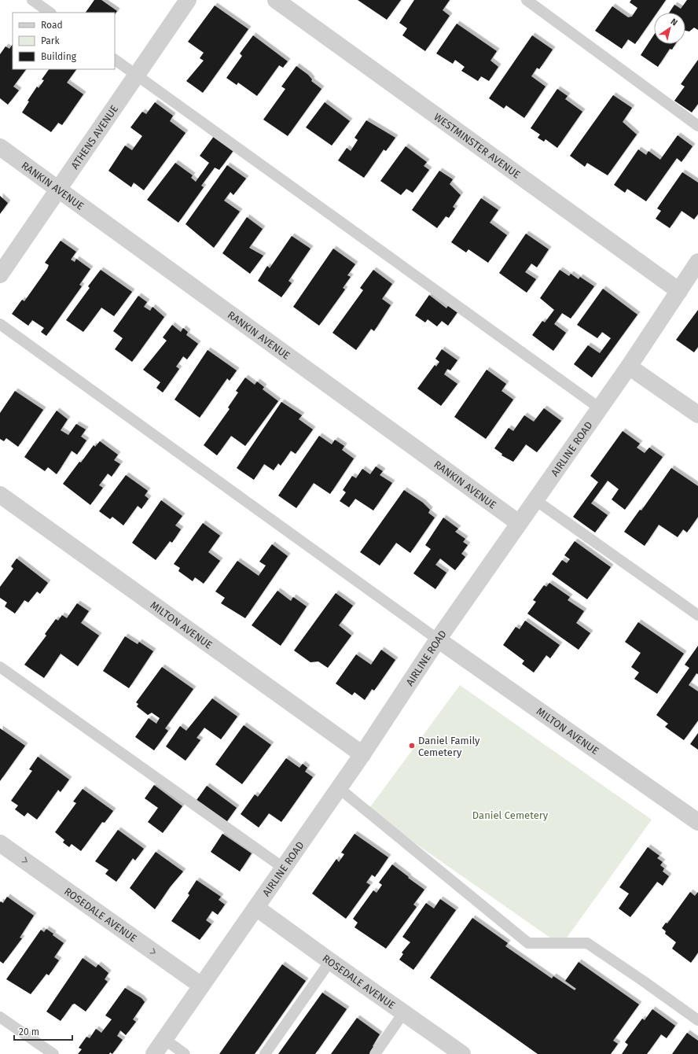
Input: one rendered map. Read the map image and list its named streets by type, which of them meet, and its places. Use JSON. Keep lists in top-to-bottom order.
{
  "streets": {
    "street": [
      "ATHENS AVENUE",
      "WESTMINSTER AVENUE",
      "RANKIN AVENUE",
      "AIRLINE ROAD",
      "MILTON AVENUE",
      "ROSEDALE AVENUE"
    ]
  },
  "crossings": [
    ["ATHENS AVENUE", "RANKIN AVENUE"],
    ["WESTMINSTER AVENUE", "AIRLINE ROAD"],
    ["RANKIN AVENUE", "AIRLINE ROAD"],
    ["AIRLINE ROAD", "MILTON AVENUE"],
    ["AIRLINE ROAD", "ROSEDALE AVENUE"]
  ],
  "one_way": ["ROSEDALE AVENUE"],
  "parks": ["Daniel Cemetery"],
  "places": ["Daniel Family Cemetery"],
  "legend": ["Road", "Park", "Building"],
  "scale_bar": "20 m",
  "north": "top right"
}
